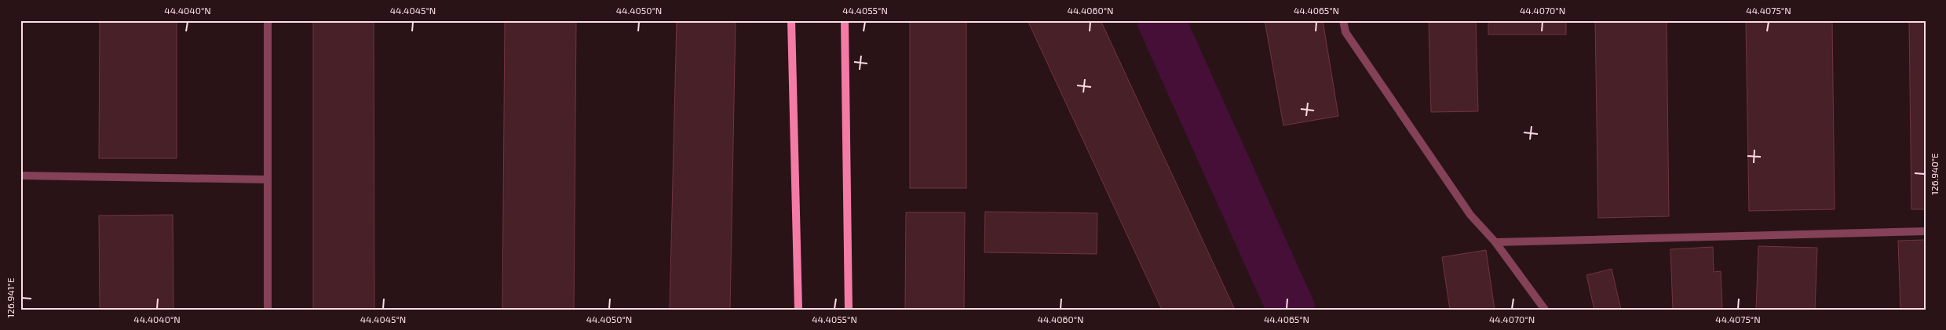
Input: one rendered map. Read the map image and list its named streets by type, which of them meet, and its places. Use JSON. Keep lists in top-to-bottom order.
{
  "coordinates": [
    "44.4040°N",
    "44.4045°N",
    "44.4050°N",
    "44.4055°N",
    "44.4060°N",
    "44.4065°N",
    "44.4070°N",
    "44.4075°N",
    "126.940°E",
    "126.941°E"
  ]
}
